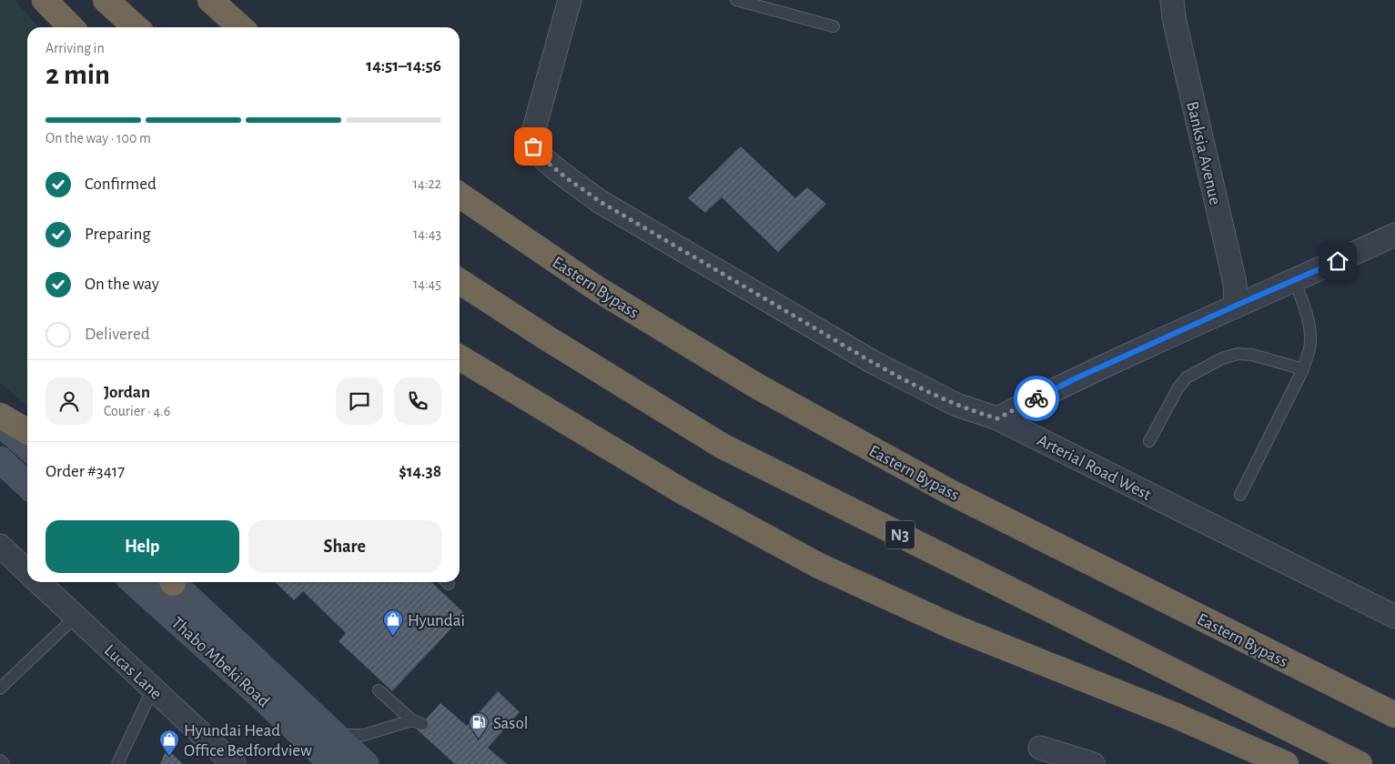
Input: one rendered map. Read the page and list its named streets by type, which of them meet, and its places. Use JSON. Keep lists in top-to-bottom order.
{
  "streets": {
    "highway": ["Eastern Bypass", "N3"],
    "main road": ["Thabo Mbeki Road"],
    "street": ["Banksia Avenue", "Arterial Road West", "Lucas Lane"]
  },
  "places": {
    "shop": ["Hyundai", "Hyundai Head Office Bedfordview"],
    "fuel station": ["Sasol"]
  },
  "page": {
    "heading": ["2 min", "Arriving in", "14:51–14:56"],
    "panel": [
      "Jordan",
      "Courier · 4.6",
      "Order #3417",
      "$14.38"
    ],
    "bar": "On the way · 100 m",
    "list": [
      ["Confirmed", "14:22"],
      ["Preparing", "14:43"],
      ["On the way", "14:45"],
      "Delivered"
    ],
    "buttons": ["Help", "Share"]
  }
}
